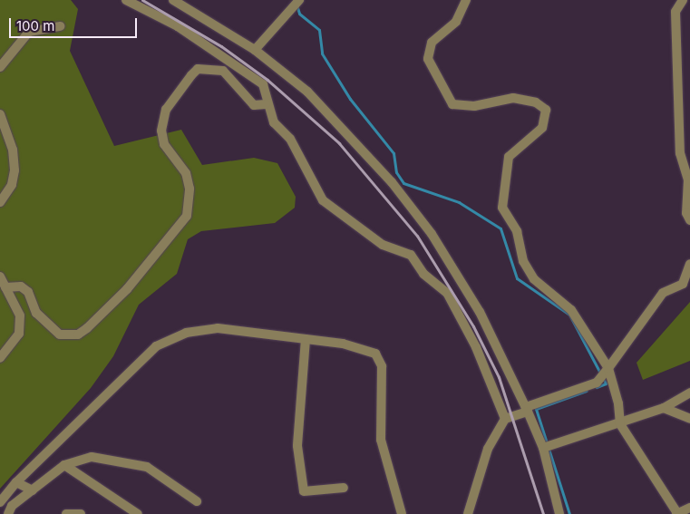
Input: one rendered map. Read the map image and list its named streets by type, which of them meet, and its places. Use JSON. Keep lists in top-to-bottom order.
{
  "scale_bar": "100 m"
}
